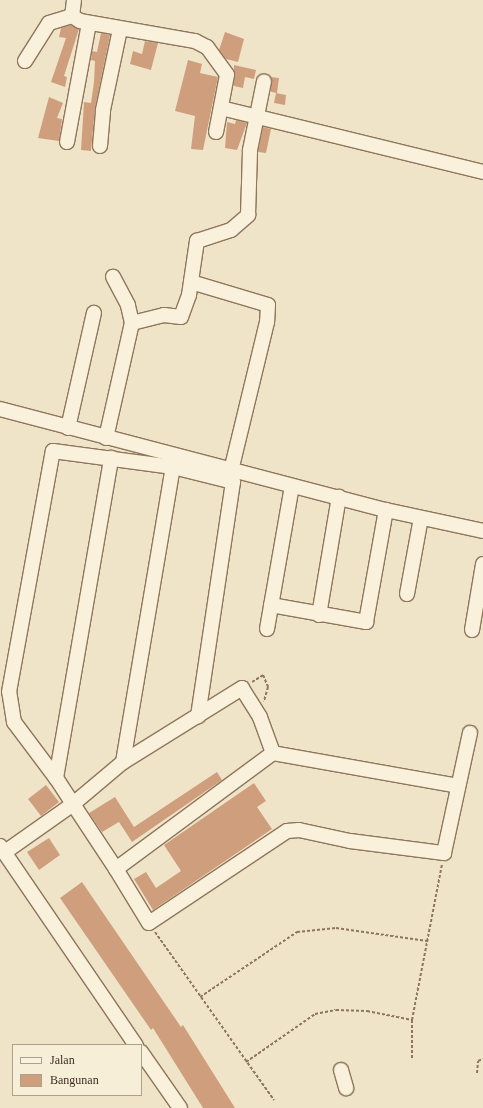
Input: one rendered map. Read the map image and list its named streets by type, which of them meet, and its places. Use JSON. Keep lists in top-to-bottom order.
{
  "legend": ["Jalan", "Bangunan"]
}
